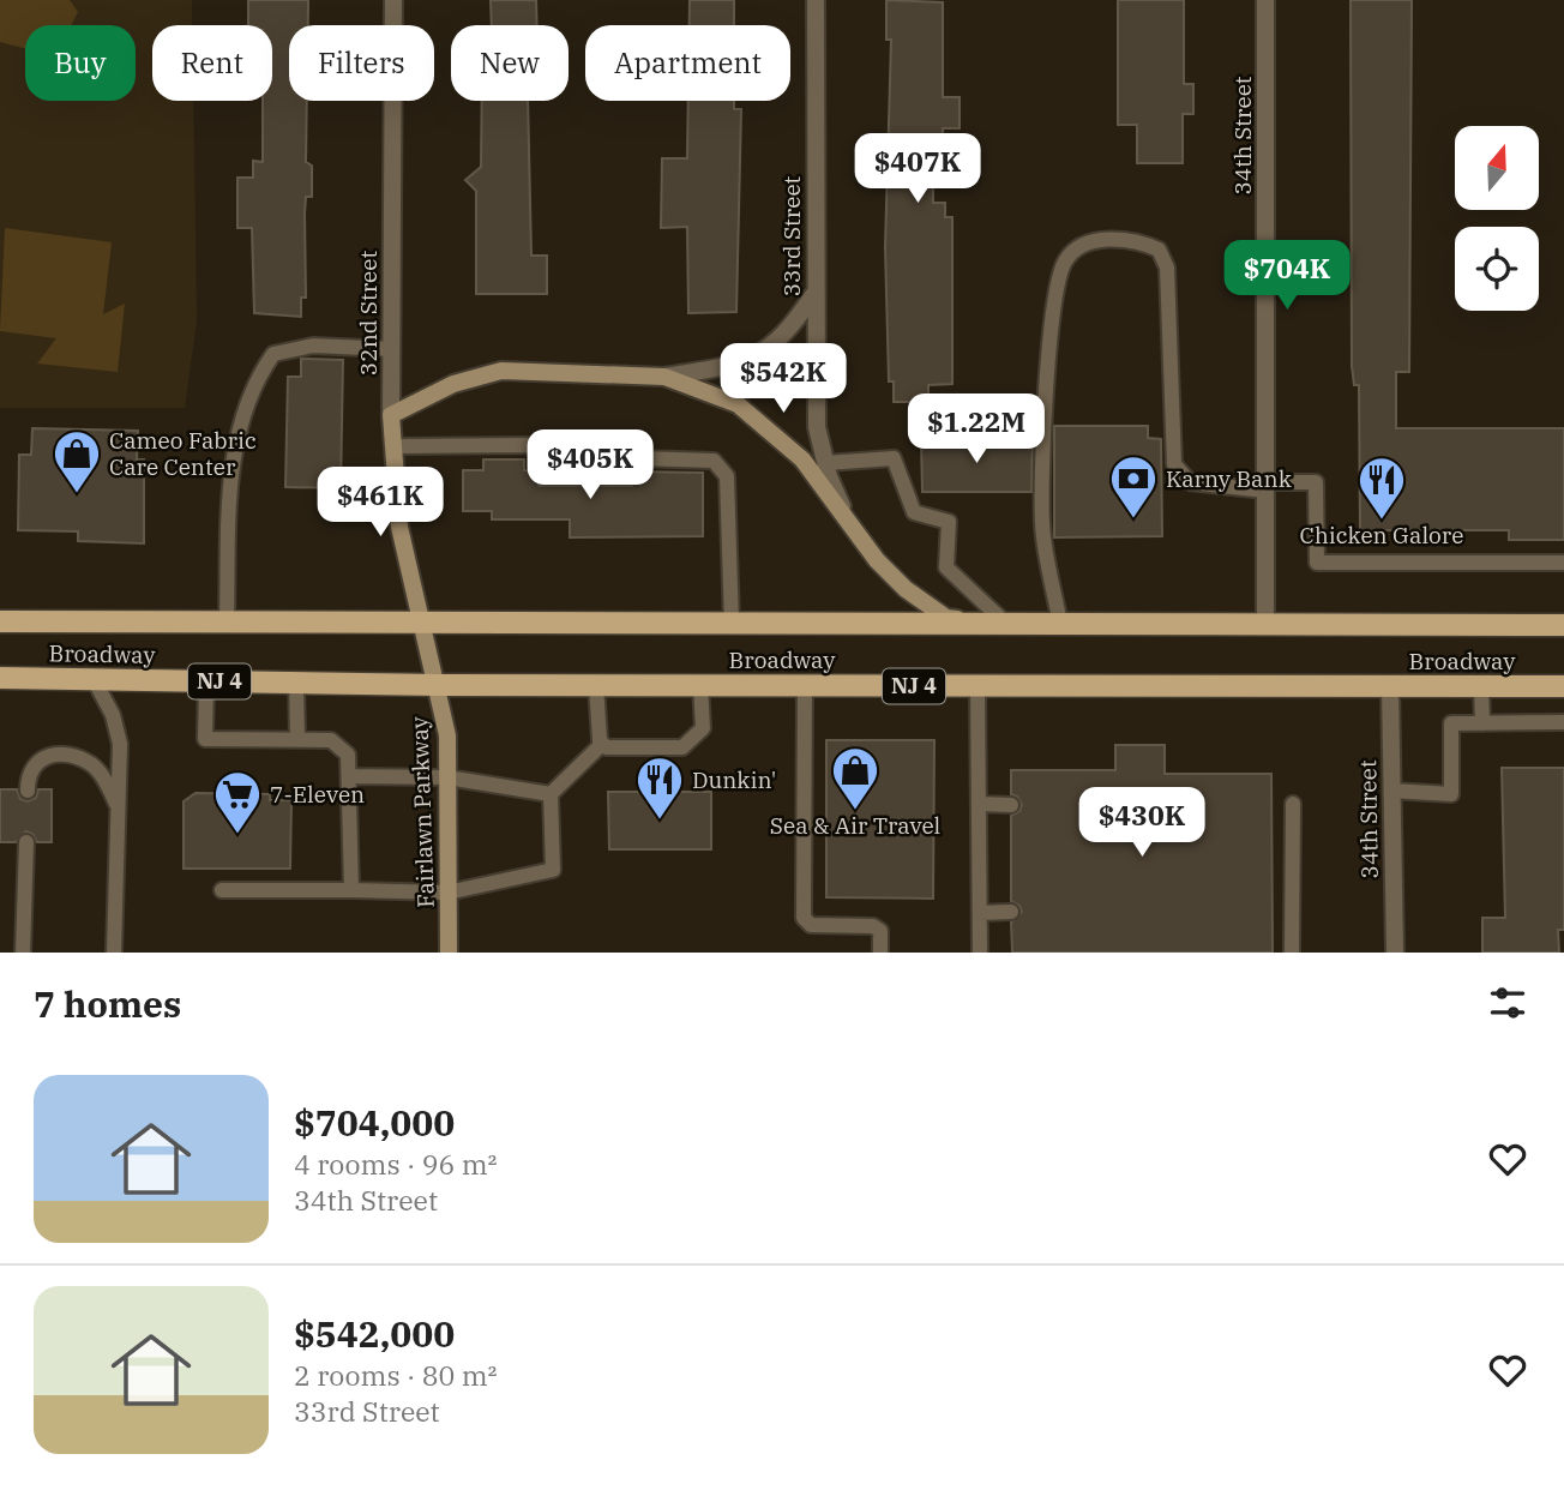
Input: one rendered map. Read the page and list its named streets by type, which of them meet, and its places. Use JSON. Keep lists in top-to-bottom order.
{
  "streets": {
    "main road": ["Broadway", "NJ 4"],
    "street": [
      "34th Street",
      "33rd Street",
      "32nd Street",
      "Fairlawn Parkway"
    ]
  },
  "crossings": [
    ["34th Street", "Broadway"],
    ["33rd Street", "Broadway"],
    ["32nd Street", "Broadway"],
    ["32nd Street", "Fairlawn Parkway"],
    ["Broadway", "Fairlawn Parkway"]
  ],
  "places": {
    "shop": ["Cameo Fabric Care Center", "Sea & Air Travel"],
    "bank": ["Karny Bank"],
    "restaurant": ["Chicken Galore", "Dunkin'"],
    "supermarket": ["7-Eleven"]
  },
  "north": "top",
  "page": {
    "chip": [
      "Buy",
      "Rent",
      "Filters",
      "New",
      "Apartment"
    ],
    "price": [
      "$407K",
      "$704K",
      "$542K",
      "$1.22M",
      "$405K",
      "$461K",
      "$430K"
    ],
    "heading": "7 homes",
    "list": [
      {
        "name": "$704,000",
        "note": "4 rooms · 96 m² · 34th Street"
      },
      {
        "name": "$542,000",
        "note": "2 rooms · 80 m² · 33rd Street"
      }
    ]
  }
}
